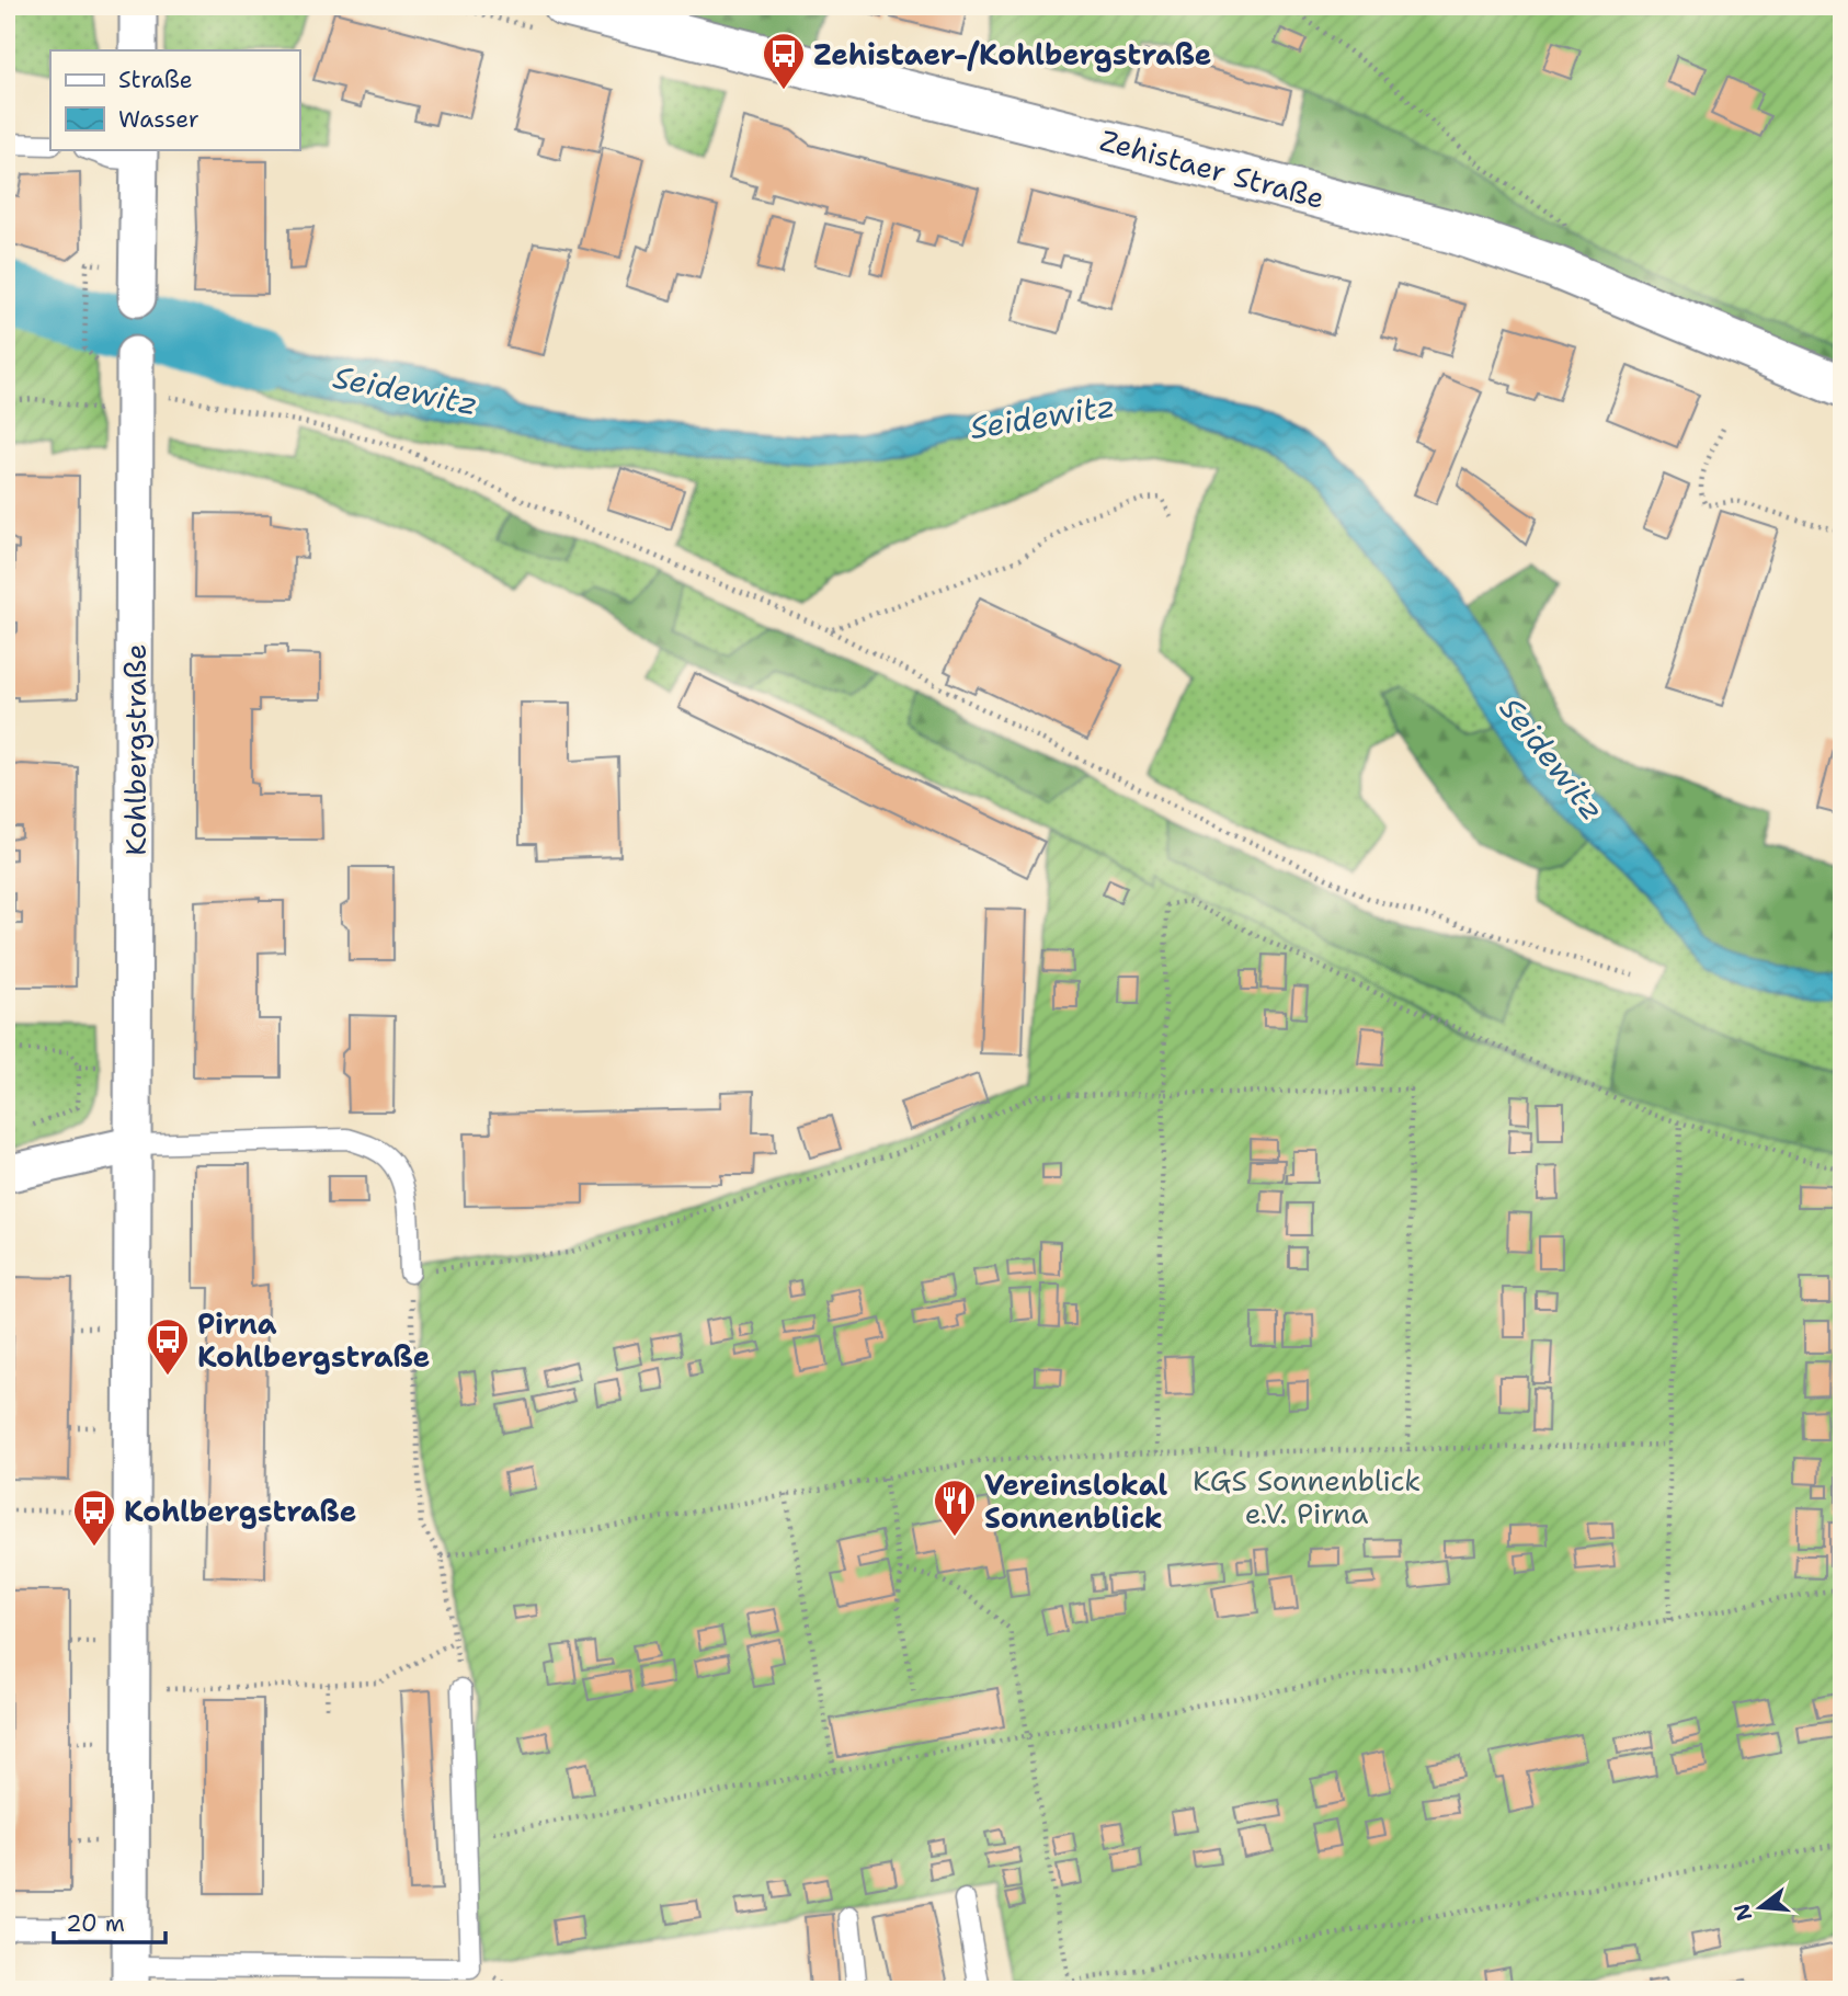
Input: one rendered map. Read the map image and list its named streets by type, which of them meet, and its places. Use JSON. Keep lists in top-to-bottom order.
{
  "streets": {
    "main road": ["Zehistaer Straße"],
    "street": ["Kohlbergstraße"]
  },
  "water": ["Seidewitz"],
  "parks": ["KGS Sonnenblick e.V. Pirna"],
  "places": {
    "bus stop": ["Zehistaer-/Kohlbergstraße", "Pirna Kohlbergstraße", "Kohlbergstraße"],
    "restaurant": ["Vereinslokal Sonnenblick"]
  },
  "legend": ["Straße", "Wasser"],
  "scale_bar": "20 m",
  "north": "left"
}
